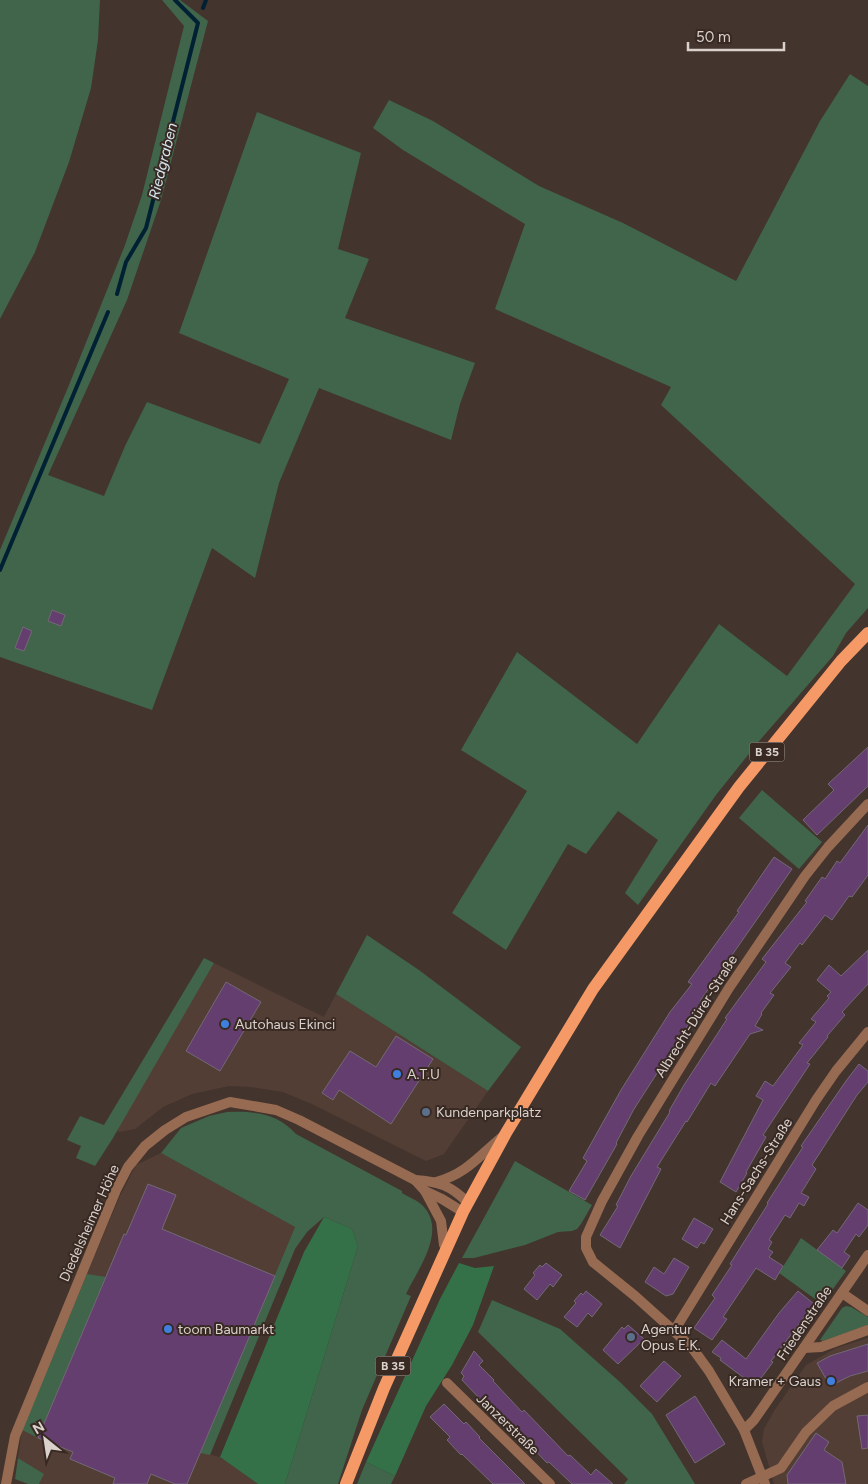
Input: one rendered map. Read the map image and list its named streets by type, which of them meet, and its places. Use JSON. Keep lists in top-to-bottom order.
{
  "streets": {
    "main road": ["B 35"],
    "street": [
      "Albrecht-Dürer-Straße",
      "Hans-Sachs-Straße",
      "Diedelsheimer Höhe",
      "Friedenstraße",
      "Janzerstraße"
    ]
  },
  "crossings": [
    ["Albrecht-Dürer-Straße", "Hans-Sachs-Straße"]
  ],
  "water": ["Riedgraben"],
  "places": [
    "Autohaus Ekinci",
    "A.T.U",
    "Kundenparkplatz",
    "toom Baumarkt",
    "Agentur Opus E.K.",
    "Kramer + Gaus"
  ],
  "scale_bar": "50 m",
  "north": "top left"
}
